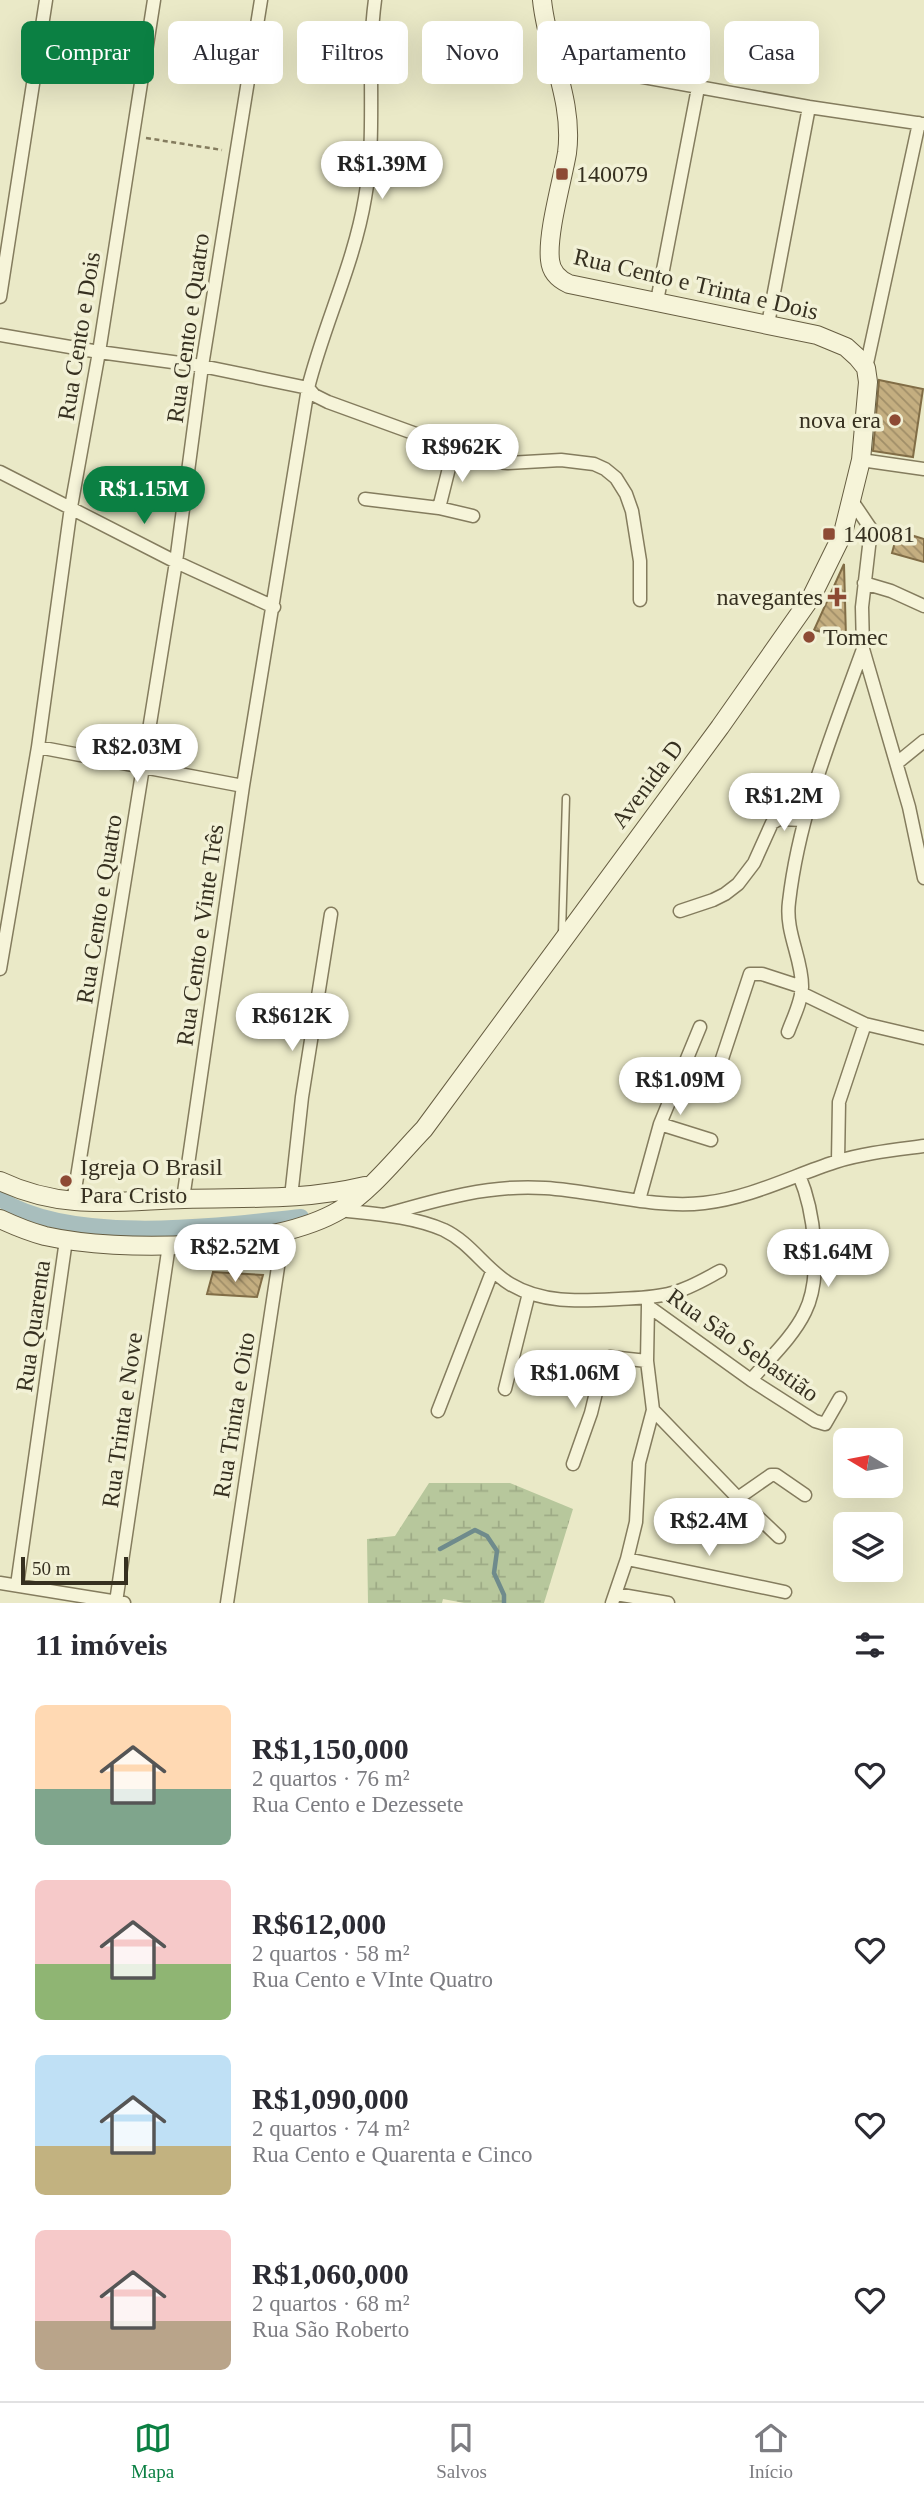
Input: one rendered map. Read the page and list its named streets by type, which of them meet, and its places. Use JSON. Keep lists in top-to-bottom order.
{
  "streets": {
    "main road": ["Rua Cento e Trinta e Dois", "Avenida D"],
    "street": [
      "Rua Cento e Quatro",
      "Rua Cento e Dois",
      "Rua Cento e Vinte Três",
      "Rua Quarenta",
      "Rua São Sebastião",
      "Rua Trinta e Oito",
      "Rua Trinta e Nove"
    ]
  },
  "crossings": [
    ["Rua Cento e Trinta e Dois", "Avenida D"],
    ["Avenida D", "Rua Quarenta"],
    ["Avenida D", "Rua Trinta e Oito"],
    ["Avenida D", "Rua Trinta e Nove"]
  ],
  "places": {
    "transit": ["140079", "140081"],
    "other": ["nova era", "Tomec", "Igreja O Brasil Para Cristo"],
    "health": ["navegantes"]
  },
  "scale_bar": "50 m",
  "north": "left",
  "page": {
    "chip": [
      "Comprar",
      "Alugar",
      "Filtros",
      "Novo",
      "Apartamento",
      "Casa"
    ],
    "price": [
      "R$1.39M",
      "R$962K",
      "R$1.15M",
      "R$2.03M",
      "R$1.2M",
      "R$612K",
      "R$1.09M",
      "R$2.52M",
      "R$1.64M",
      "R$1.06M",
      "R$2.4M"
    ],
    "scale": "50 m",
    "heading": "11 imóveis",
    "list": [
      {
        "name": "R$1,150,000",
        "note": "2 quartos · 76 m² · Rua Cento e Dezessete"
      },
      {
        "name": "R$612,000",
        "note": "2 quartos · 58 m² · Rua Cento e VInte Quatro"
      },
      {
        "name": "R$1,090,000",
        "note": "2 quartos · 74 m² · Rua Cento e Quarenta e Cinco"
      },
      {
        "name": "R$1,060,000",
        "note": "2 quartos · 68 m² · Rua São Roberto"
      }
    ],
    "tabs": ["Mapa", "Salvos", "Início"]
  }
}
